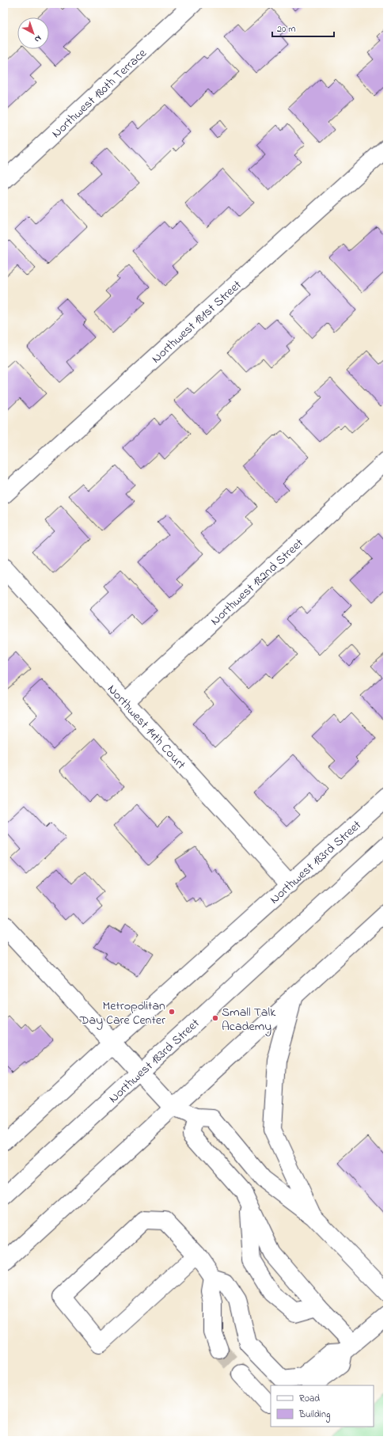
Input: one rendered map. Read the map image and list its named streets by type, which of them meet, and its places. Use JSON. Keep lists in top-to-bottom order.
{
  "streets": {
    "street": [
      "Northwest 180th Terrace",
      "Northwest 181st Street",
      "Northwest 182nd Street",
      "Northwest 14th Court",
      "Northwest 183rd Street"
    ]
  },
  "crossings": [
    ["Northwest 182nd Street", "Northwest 14th Court"],
    ["Northwest 14th Court", "Northwest 183rd Street"]
  ],
  "places": ["Metropolitan Day Care Center", "Small Talk Academy"],
  "legend": ["Road", "Building"],
  "scale_bar": "20 m",
  "north": "bottom right"
}
